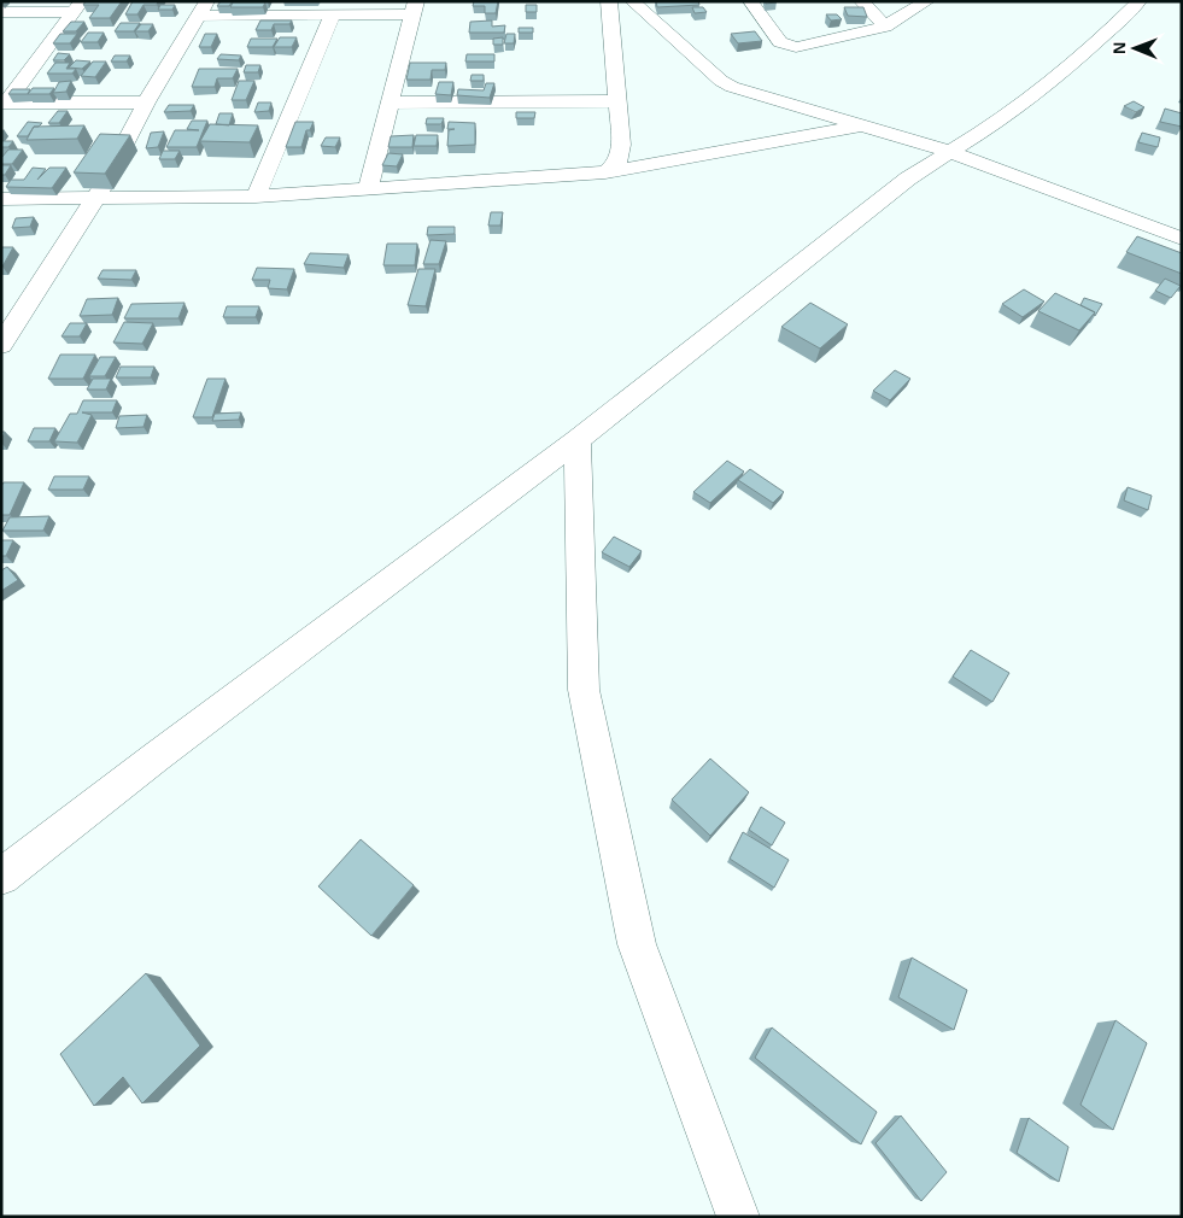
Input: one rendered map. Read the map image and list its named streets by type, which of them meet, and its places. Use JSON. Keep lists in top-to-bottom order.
{
  "north": "left"
}
